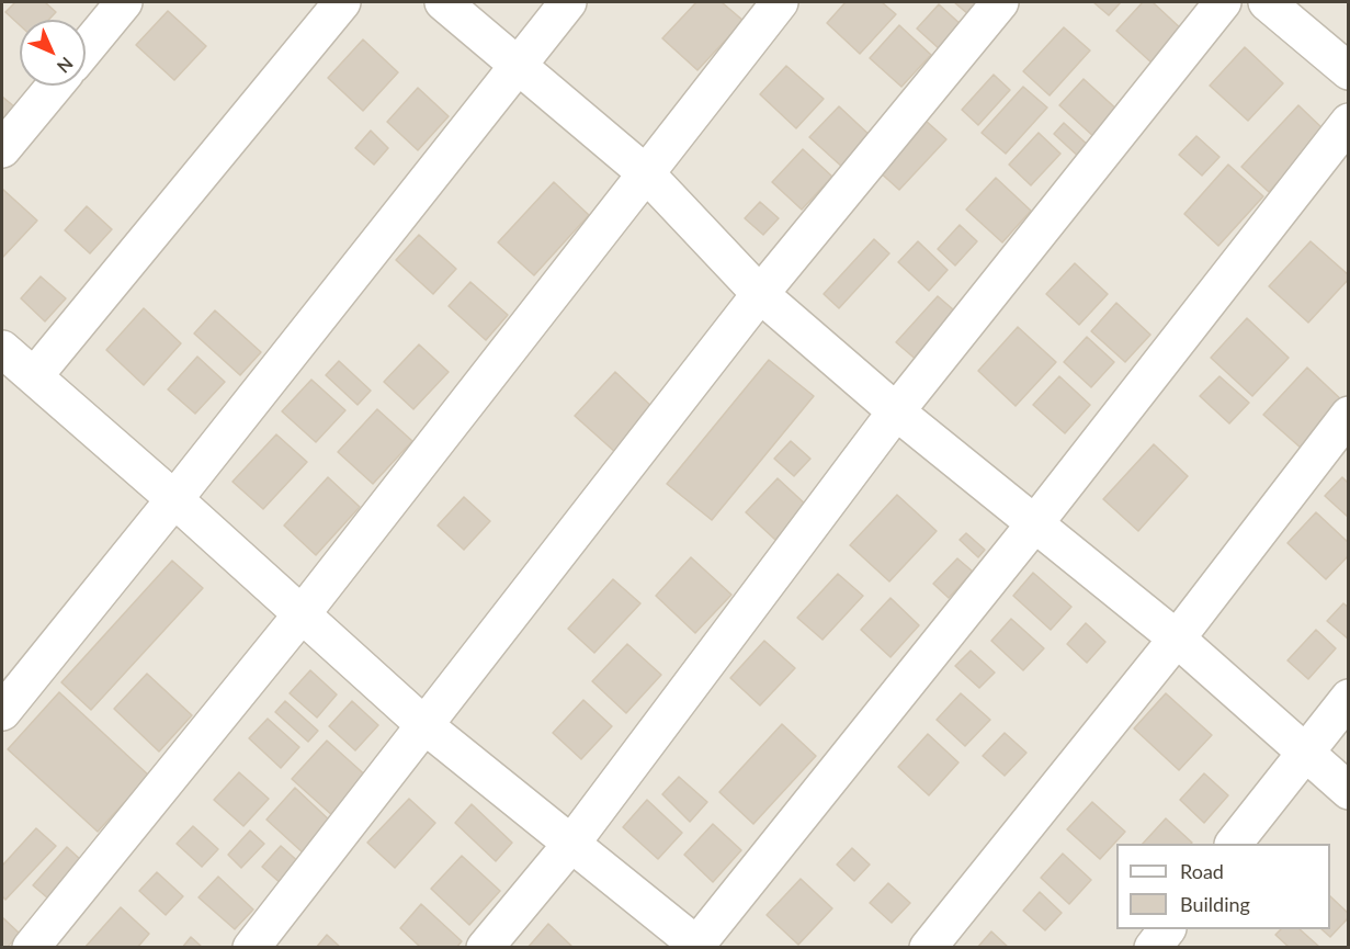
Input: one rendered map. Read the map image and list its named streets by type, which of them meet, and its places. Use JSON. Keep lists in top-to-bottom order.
{
  "legend": ["Road", "Building"],
  "north": "bottom right"
}
